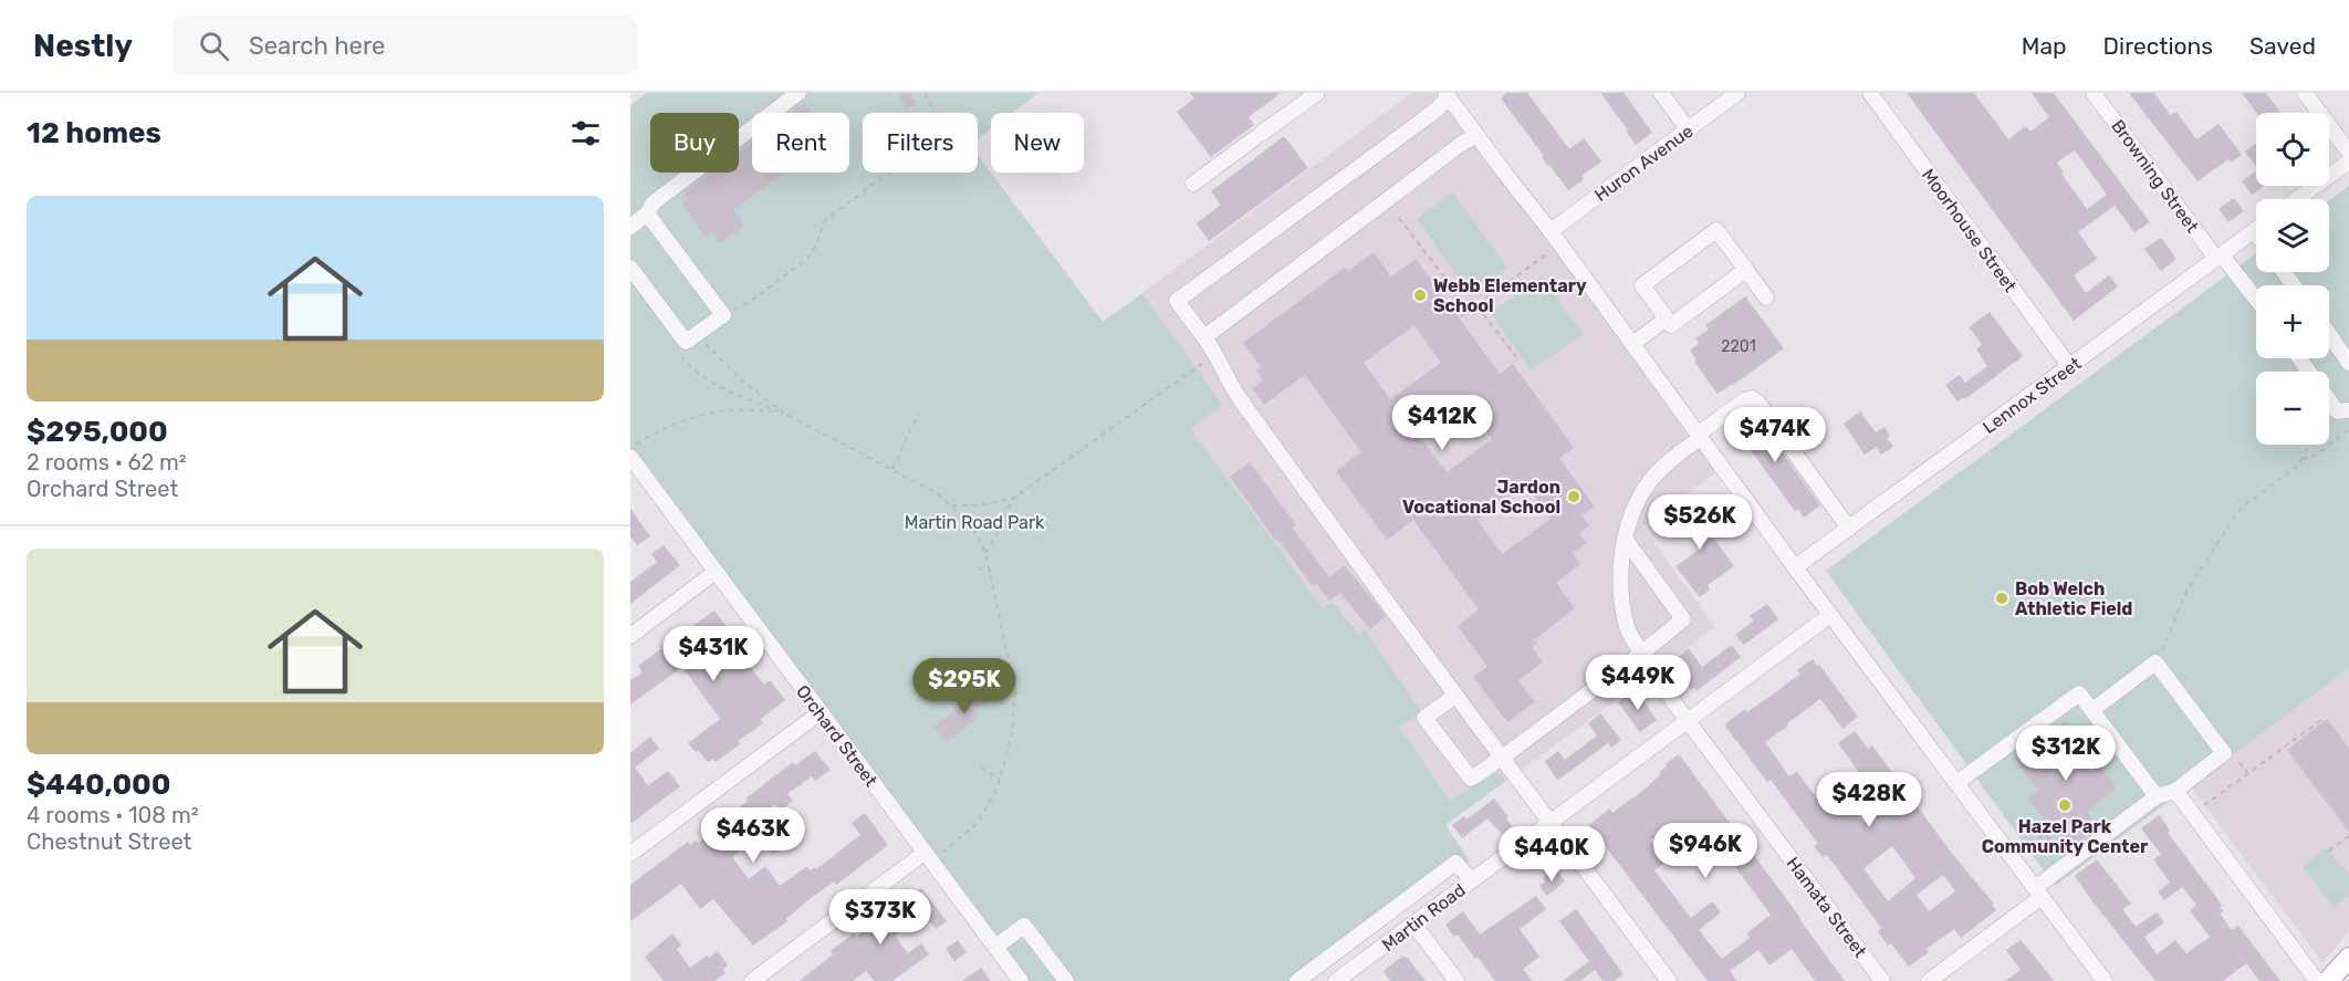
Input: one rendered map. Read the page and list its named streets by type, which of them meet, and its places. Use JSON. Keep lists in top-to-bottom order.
{
  "streets": {
    "street": [
      "Huron Avenue",
      "Browning Street",
      "Moorhouse Street",
      "Lennox Street",
      "Orchard Street",
      "Hamata Street",
      "Martin Road"
    ]
  },
  "crossings": [
    ["Browning Street", "Lennox Street"],
    ["Moorhouse Street", "Lennox Street"],
    ["Hamata Street", "Martin Road"]
  ],
  "parks": ["Martin Road Park"],
  "places": [
    "Webb Elementary School",
    "Jardon Vocational School",
    "Bob Welch Athletic Field",
    "Hazel Park Community Center"
  ],
  "house_numbers": ["2201"],
  "page": {
    "header": "Nestly",
    "search": "Search here",
    "nav": ["Map", "Directions", "Saved"],
    "heading": "12 homes",
    "map_buttons": ["+", "−"],
    "chip": [
      "Buy",
      "Rent",
      "Filters",
      "New"
    ],
    "list": [
      {
        "name": "$295,000",
        "note": "2 rooms · 62 m² · Orchard Street"
      },
      {
        "name": "$440,000",
        "note": "4 rooms · 108 m² · Chestnut Street"
      }
    ],
    "price": [
      "$412K",
      "$474K",
      "$526K",
      "$431K",
      "$449K",
      "$295K",
      "$312K",
      "$428K",
      "$463K",
      "$946K",
      "$440K",
      "$373K"
    ]
  }
}
